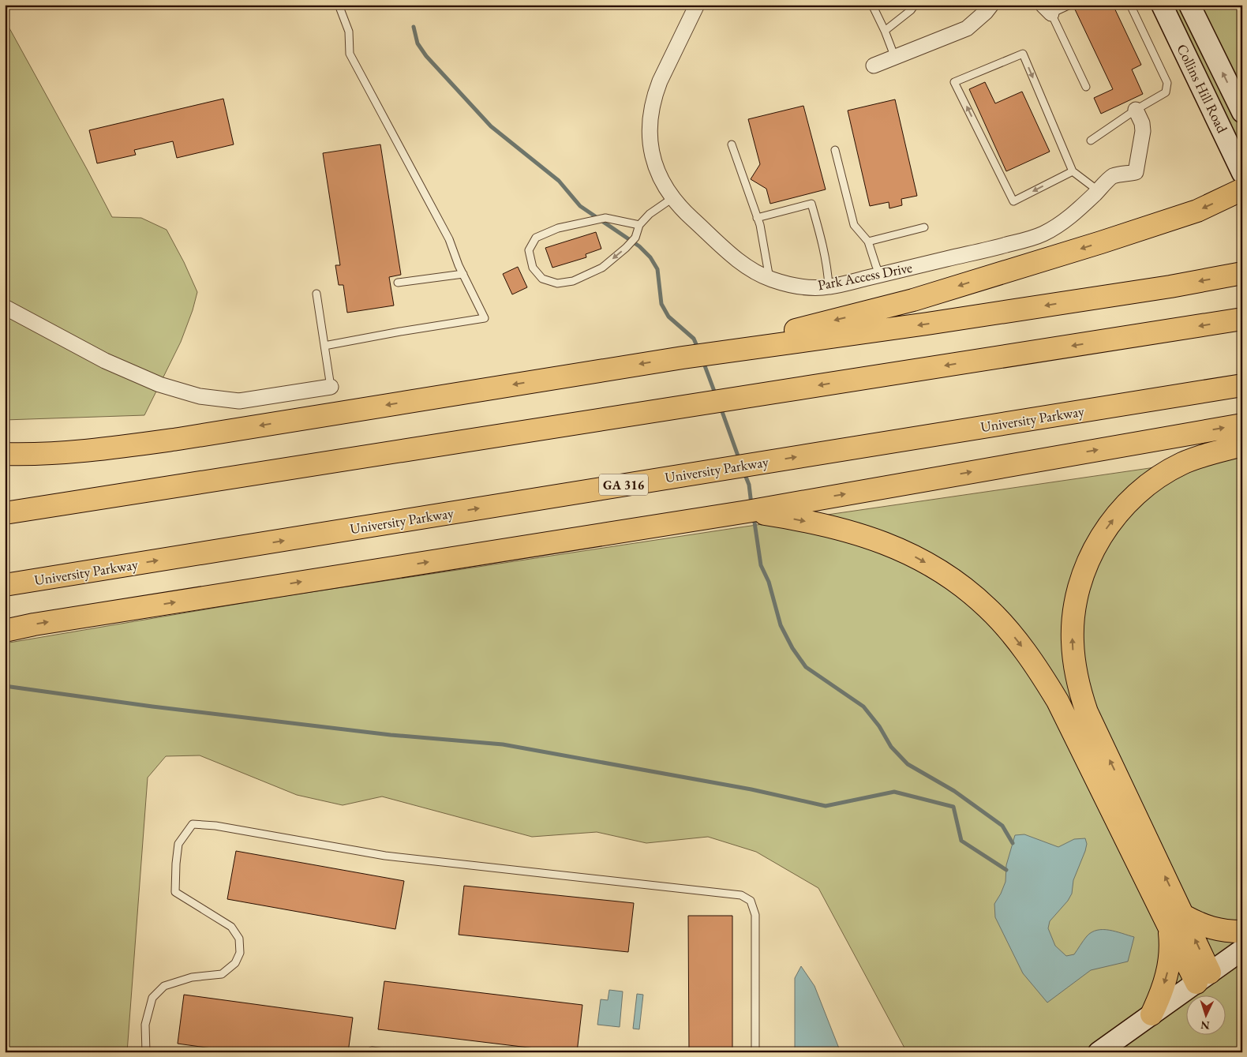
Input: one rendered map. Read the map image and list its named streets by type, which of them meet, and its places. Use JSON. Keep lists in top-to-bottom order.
{
  "streets": {
    "highway": ["University Parkway", "GA 316"],
    "street": ["Collins Hill Road", "Park Access Drive"]
  },
  "north": "bottom"
}
